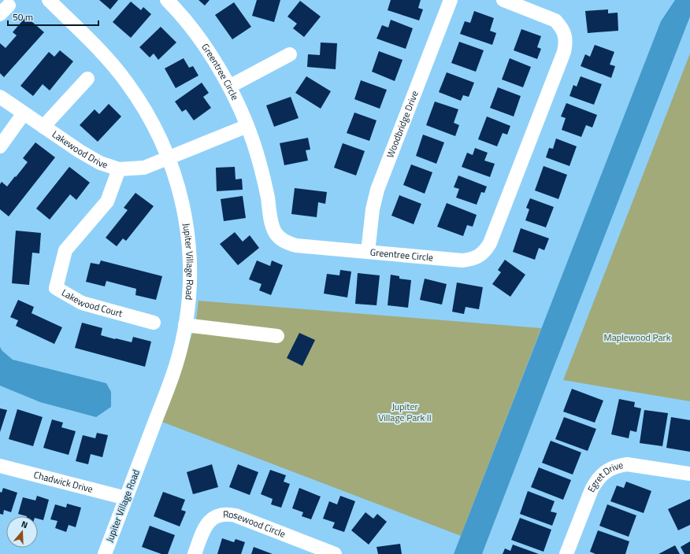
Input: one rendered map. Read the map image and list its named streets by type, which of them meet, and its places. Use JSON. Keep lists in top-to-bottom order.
{
  "streets": {
    "street": [
      "Greentree Circle",
      "Woodbridge Drive",
      "Lakewood Drive",
      "Jupiter Village Road",
      "Lakewood Court",
      "Egret Drive",
      "Chadwick Drive",
      "Rosewood Circle"
    ]
  },
  "crossings": [
    ["Greentree Circle", "Woodbridge Drive"],
    ["Greentree Circle", "Lakewood Drive"],
    ["Lakewood Drive", "Jupiter Village Road"],
    ["Lakewood Drive", "Lakewood Court"],
    ["Jupiter Village Road", "Chadwick Drive"]
  ],
  "parks": ["Maplewood Park", "Jupiter Village Park II"],
  "scale_bar": "50 m",
  "north": "top"
}
